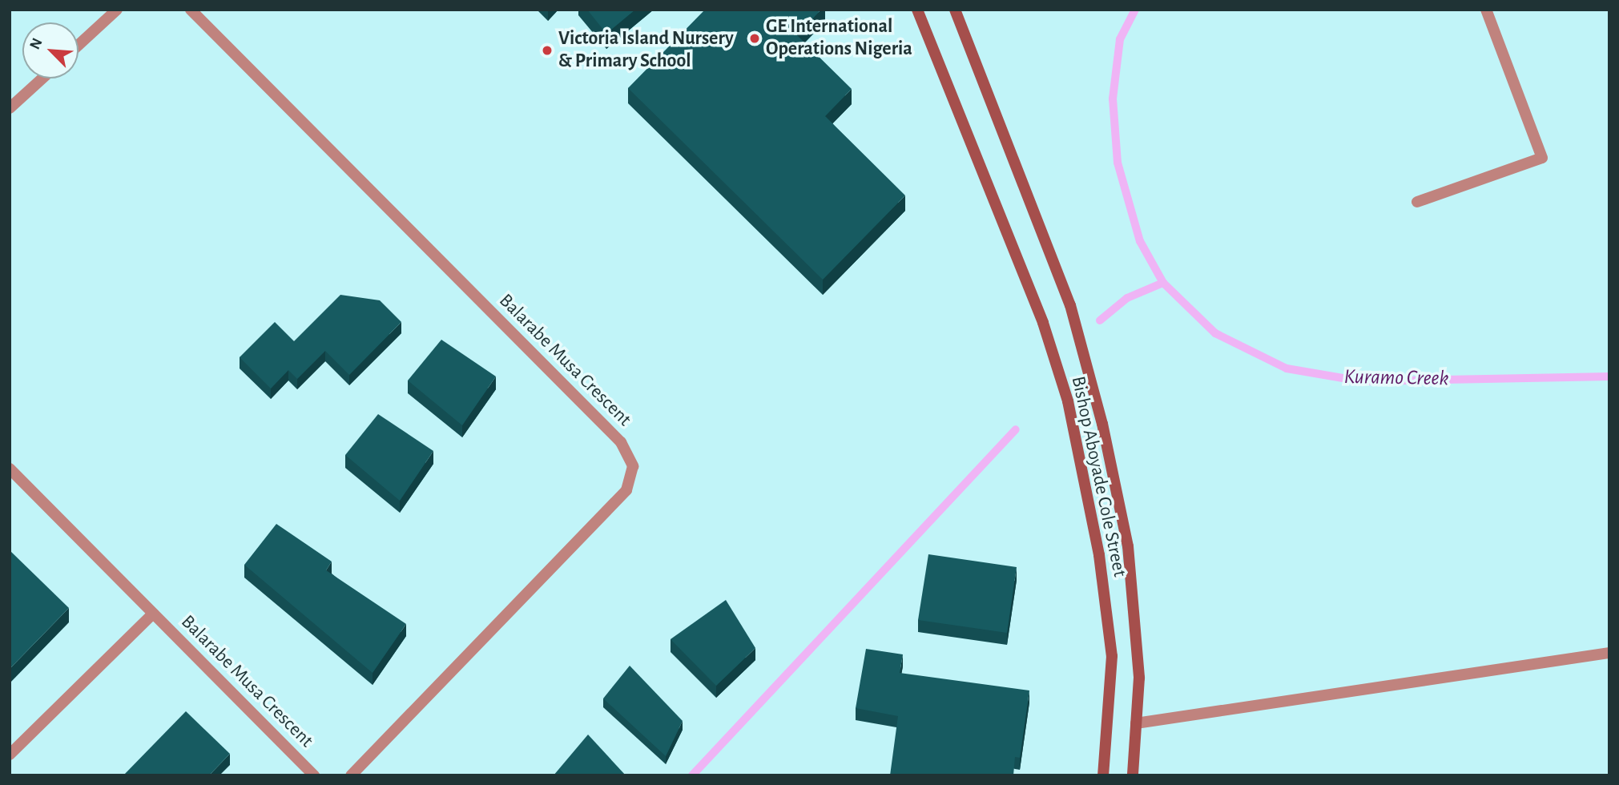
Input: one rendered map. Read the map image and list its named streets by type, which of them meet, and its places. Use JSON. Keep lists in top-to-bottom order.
{
  "streets": {
    "street": ["Balarabe Musa Crescent", "Bishop Aboyade Cole Street"]
  },
  "water": ["Kuramo Creek"],
  "places": ["GE International Operations Nigeria", "Victoria Island Nursery & Primary School"],
  "north": "top left"
}
